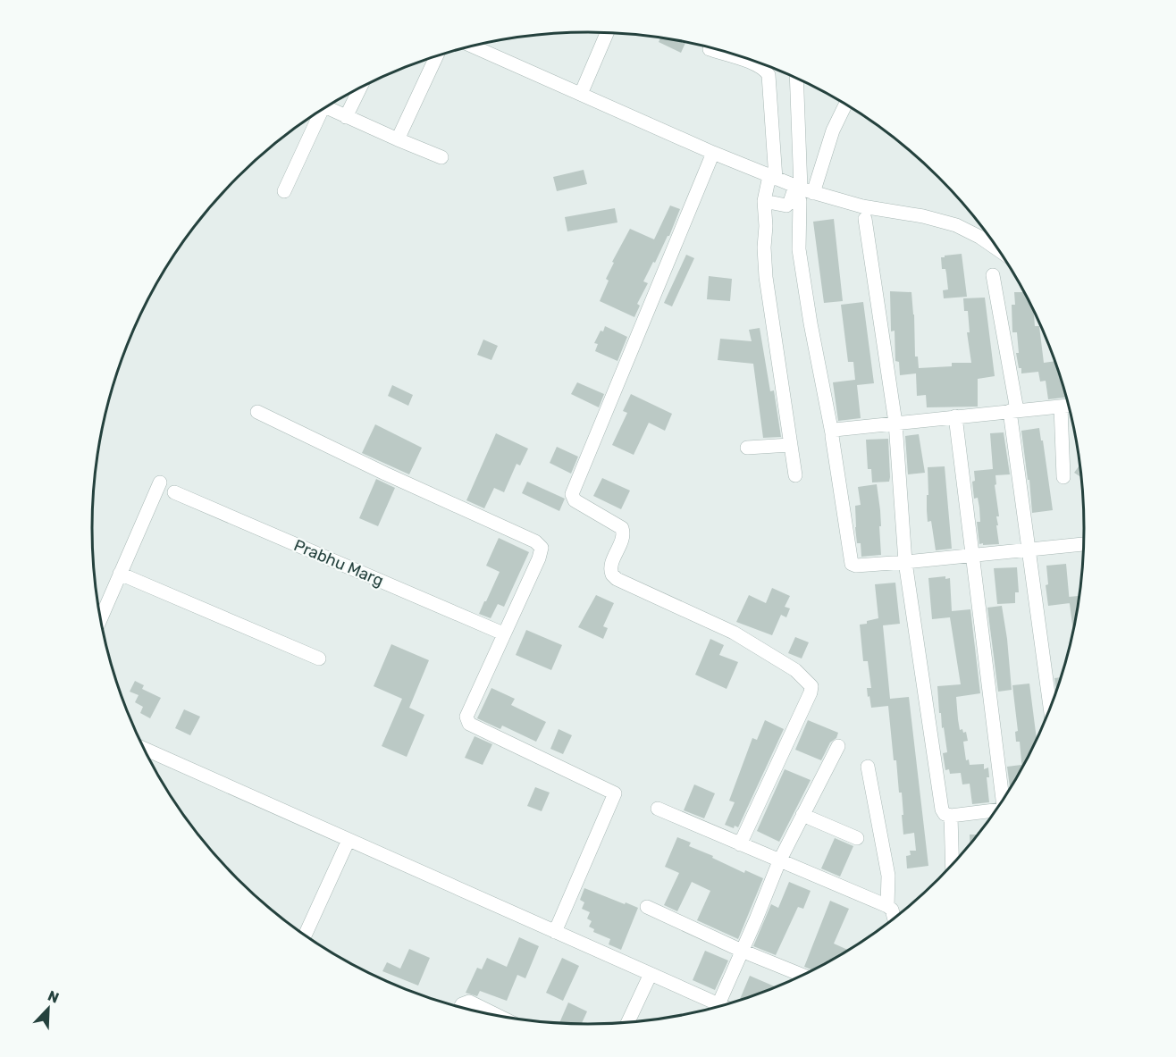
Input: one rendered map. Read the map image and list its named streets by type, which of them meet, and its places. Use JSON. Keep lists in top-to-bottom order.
{
  "streets": {
    "street": ["Prabhu Marg"]
  },
  "north": "top right"
}
